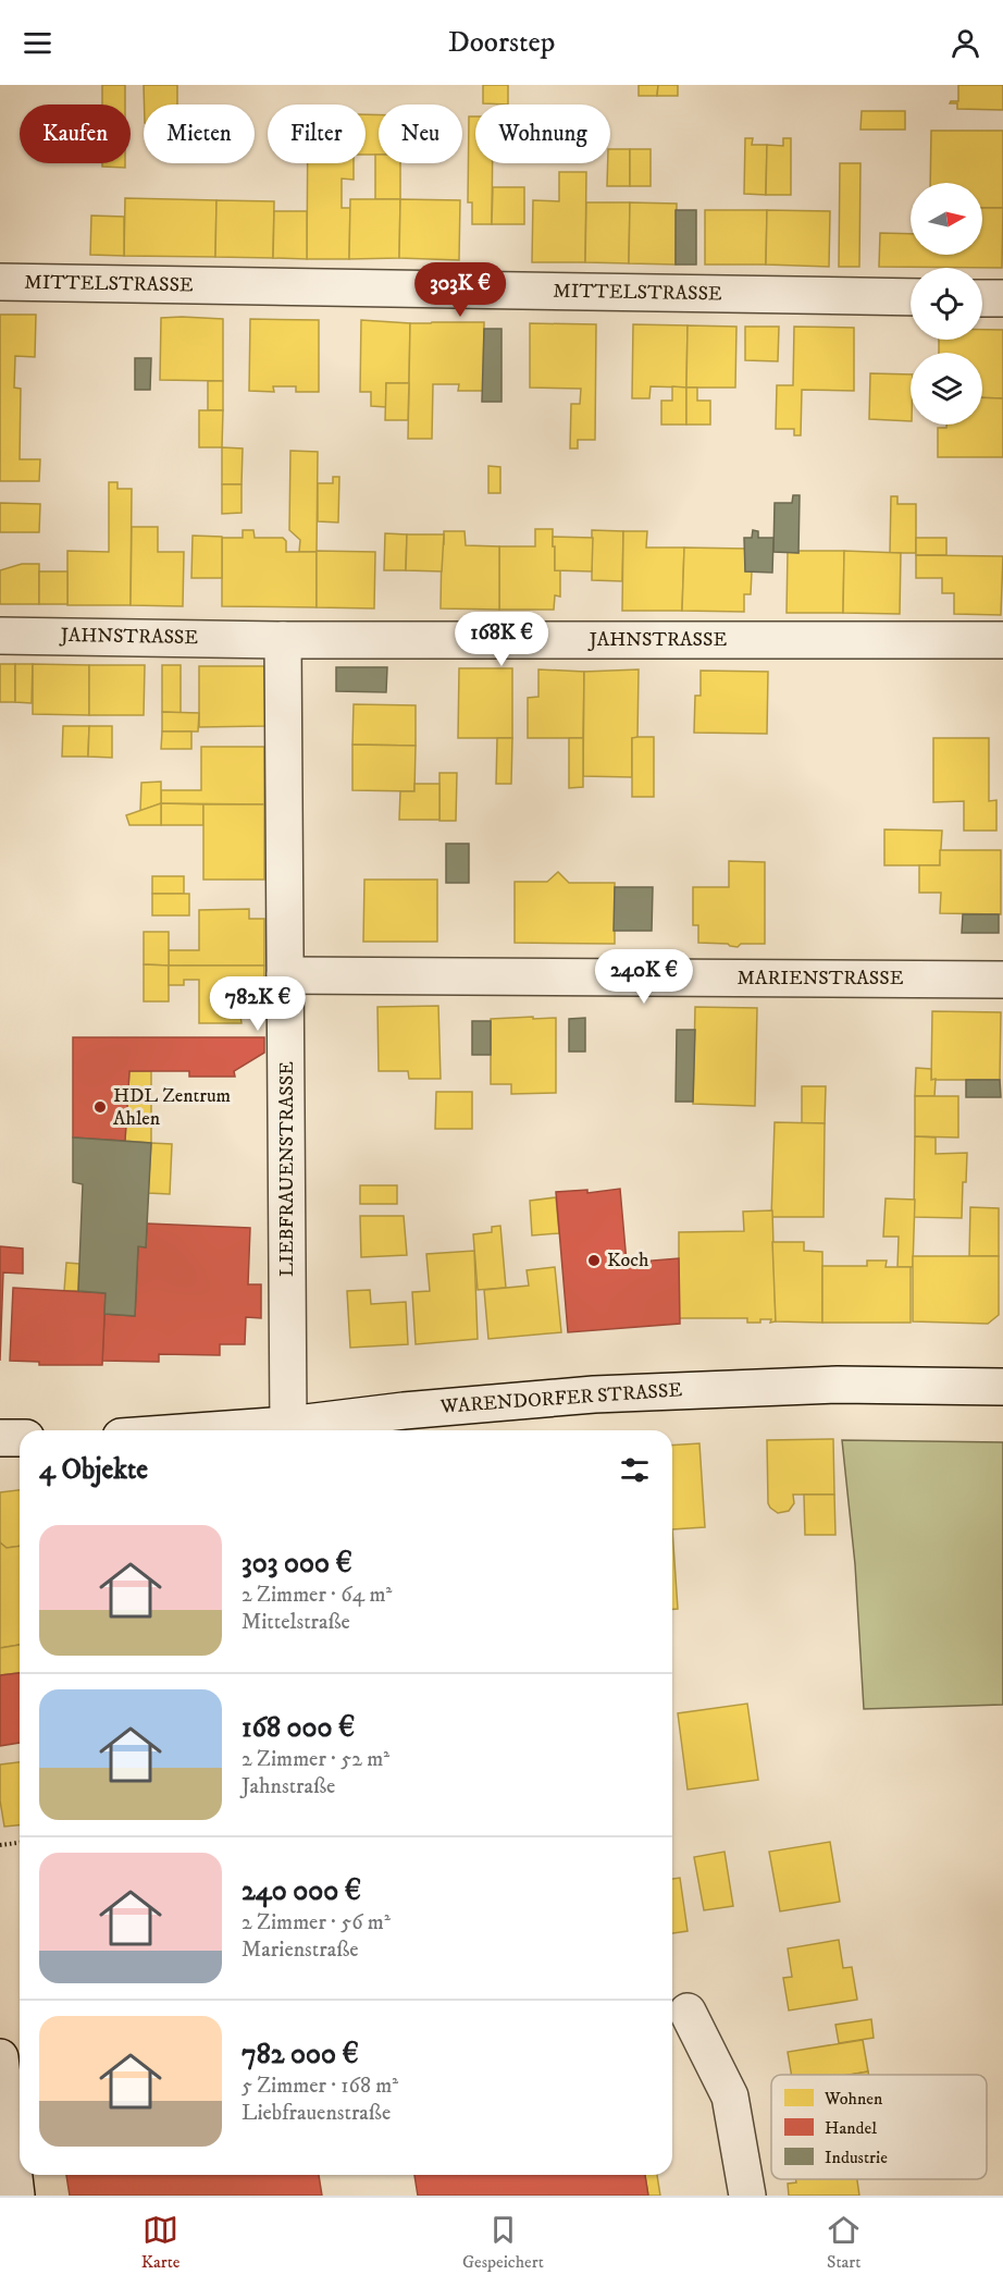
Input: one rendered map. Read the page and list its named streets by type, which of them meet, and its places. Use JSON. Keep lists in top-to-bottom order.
{
  "streets": {
    "street": [
      "MITTELSTRASSE",
      "JAHNSTRASSE",
      "MARIENSTRASSE",
      "LIEBFRAUENSTRASSE",
      "WARENDORFER STRASSE"
    ]
  },
  "crossings": [
    ["JAHNSTRASSE", "LIEBFRAUENSTRASSE"],
    ["MARIENSTRASSE", "LIEBFRAUENSTRASSE"],
    ["LIEBFRAUENSTRASSE", "WARENDORFER STRASSE"]
  ],
  "places": ["HDL Zentrum Ahlen", "Koch"],
  "legend": ["Wohnen", "Handel", "Industrie"],
  "north": "right",
  "page": {
    "header": "Doorstep",
    "chip": [
      "Kaufen",
      "Mieten",
      "Filter",
      "Neu",
      "Wohnung"
    ],
    "price": [
      "303K €",
      "168K €",
      "240K €",
      "782K €"
    ],
    "heading": "4 Objekte",
    "list": [
      {
        "name": "303 000 €",
        "note": "2 Zimmer · 64 m² · Mittelstraße"
      },
      {
        "name": "168 000 €",
        "note": "2 Zimmer · 52 m² · Jahnstraße"
      },
      {
        "name": "240 000 €",
        "note": "2 Zimmer · 56 m² · Marienstraße"
      },
      {
        "name": "782 000 €",
        "note": "5 Zimmer · 168 m² · Liebfrauenstraße"
      }
    ],
    "tabs": ["Karte", "Gespeichert", "Start"]
  }
}
